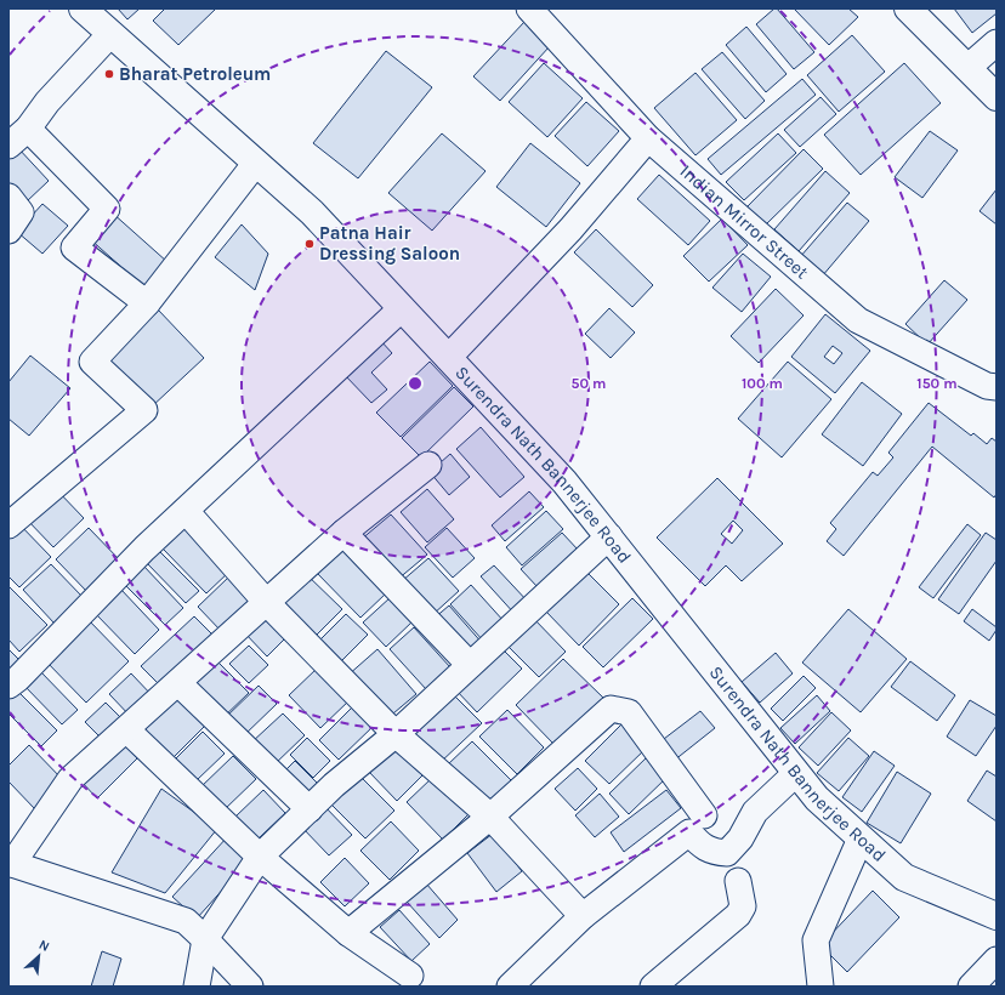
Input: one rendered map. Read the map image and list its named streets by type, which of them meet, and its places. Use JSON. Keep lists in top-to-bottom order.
{
  "streets": {
    "main road": ["Surendra Nath Bannerjee Road"],
    "street": ["Indian Mirror Street"]
  },
  "places": ["Bharat Petroleum", "Patna Hair Dressing Saloon"],
  "north": "top right",
  "rings": ["50 m", "100 m", "150 m"]
}
